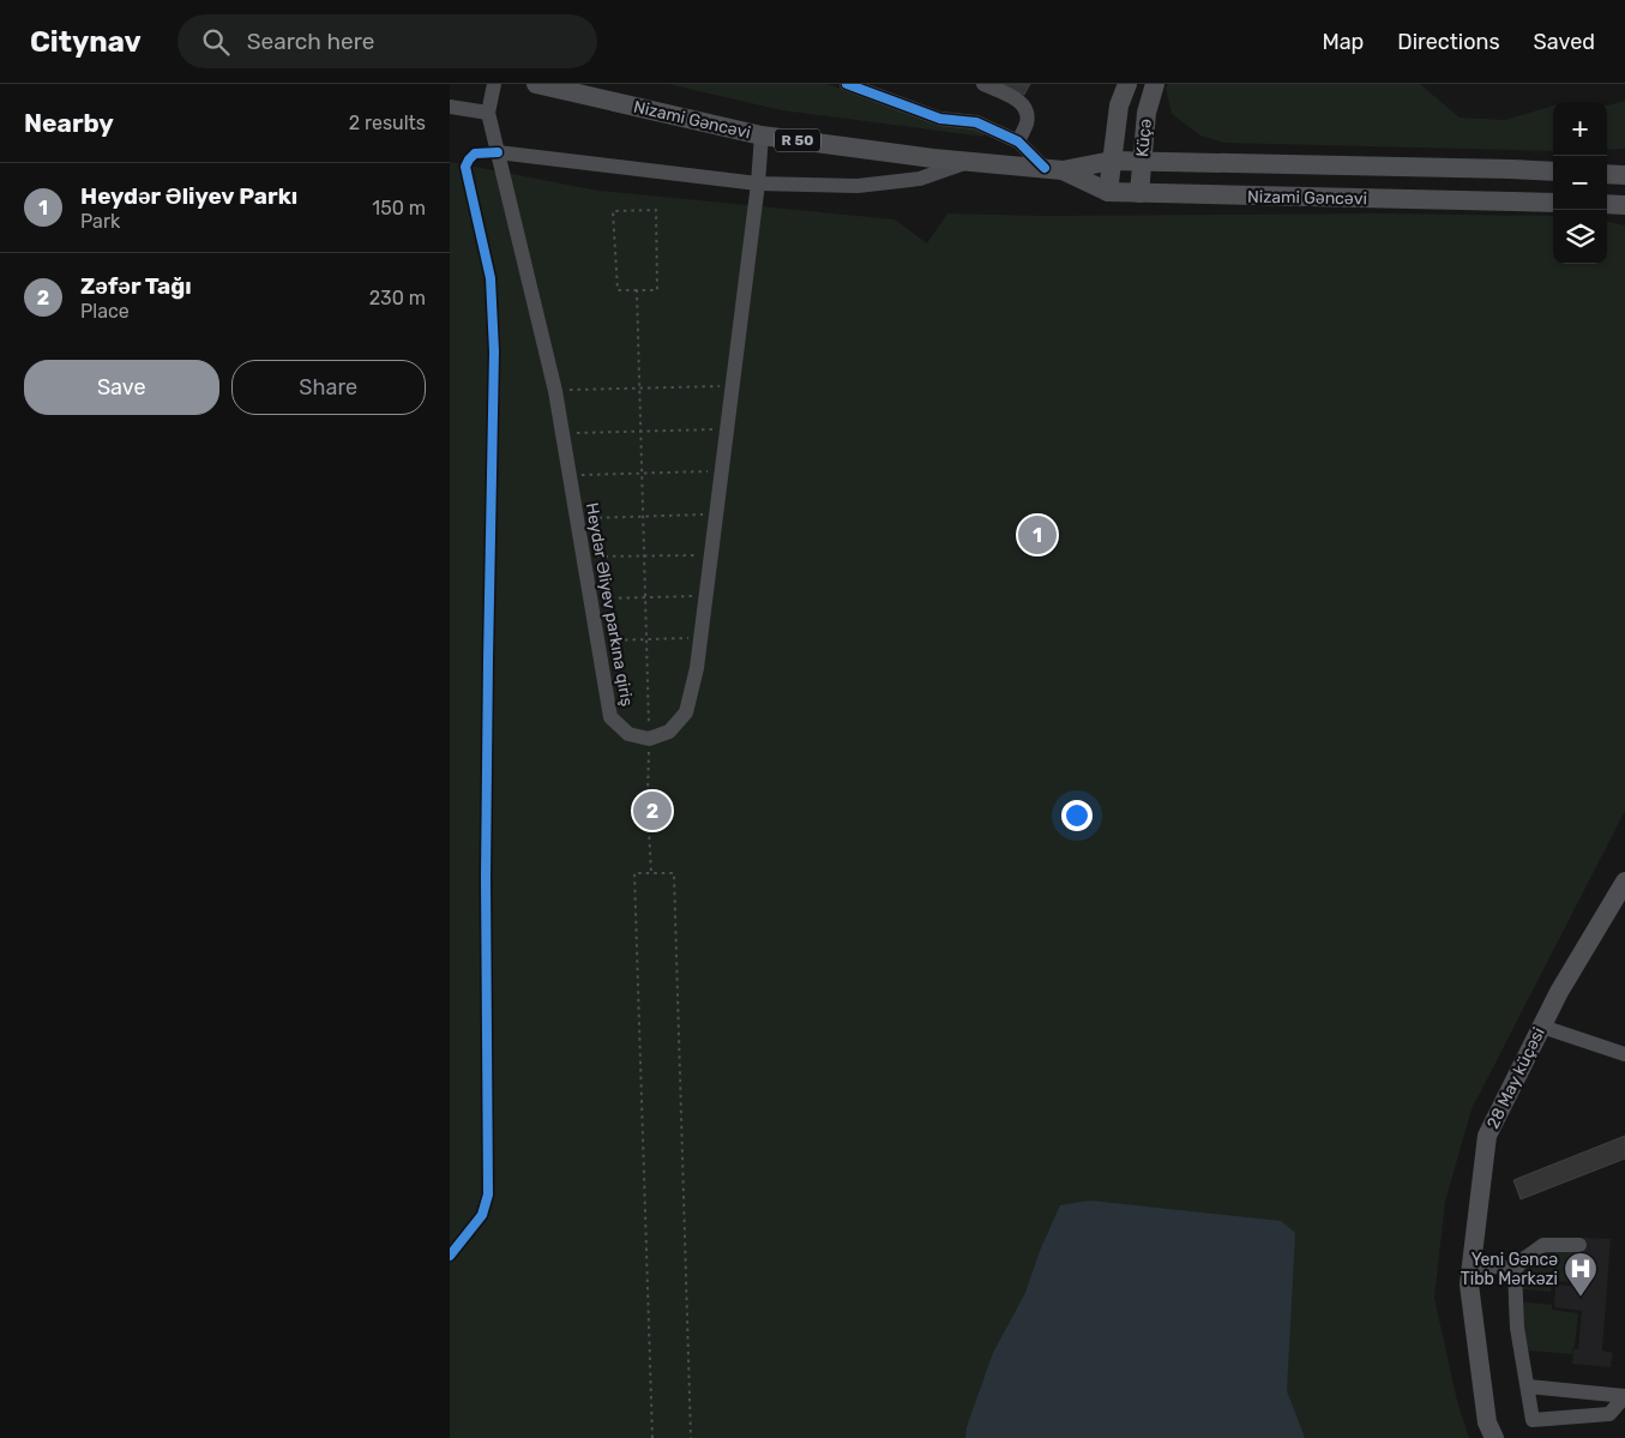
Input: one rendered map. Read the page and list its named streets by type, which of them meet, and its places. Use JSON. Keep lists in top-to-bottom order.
{
  "streets": {
    "main road": [
      "Nizami Gəncəvi",
      "Küçə",
      "R 50",
      "28 May küçəsi"
    ],
    "street": ["Heydər Əliyev parkına qiriş"]
  },
  "crossings": [
    ["Nizami Gəncəvi", "Küçə"]
  ],
  "places": {
    "hospital": ["Yeni Gəncə Tibb Mərkəzi"]
  },
  "page": {
    "header": "Citynav",
    "search": "Search here",
    "nav": ["Map", "Directions", "Saved"],
    "heading": ["Nearby", "2 results"],
    "map_buttons": ["+", "−"],
    "list": [
      {
        "mark": "1",
        "name": "Heydər Əliyev Parkı",
        "note": "Park",
        "value": "150 m"
      },
      {
        "mark": "2",
        "name": "Zəfər Tağı",
        "note": "Place",
        "value": "230 m"
      }
    ],
    "buttons": ["Save", "Share"],
    "pins": ["1", "2"]
  }
}
